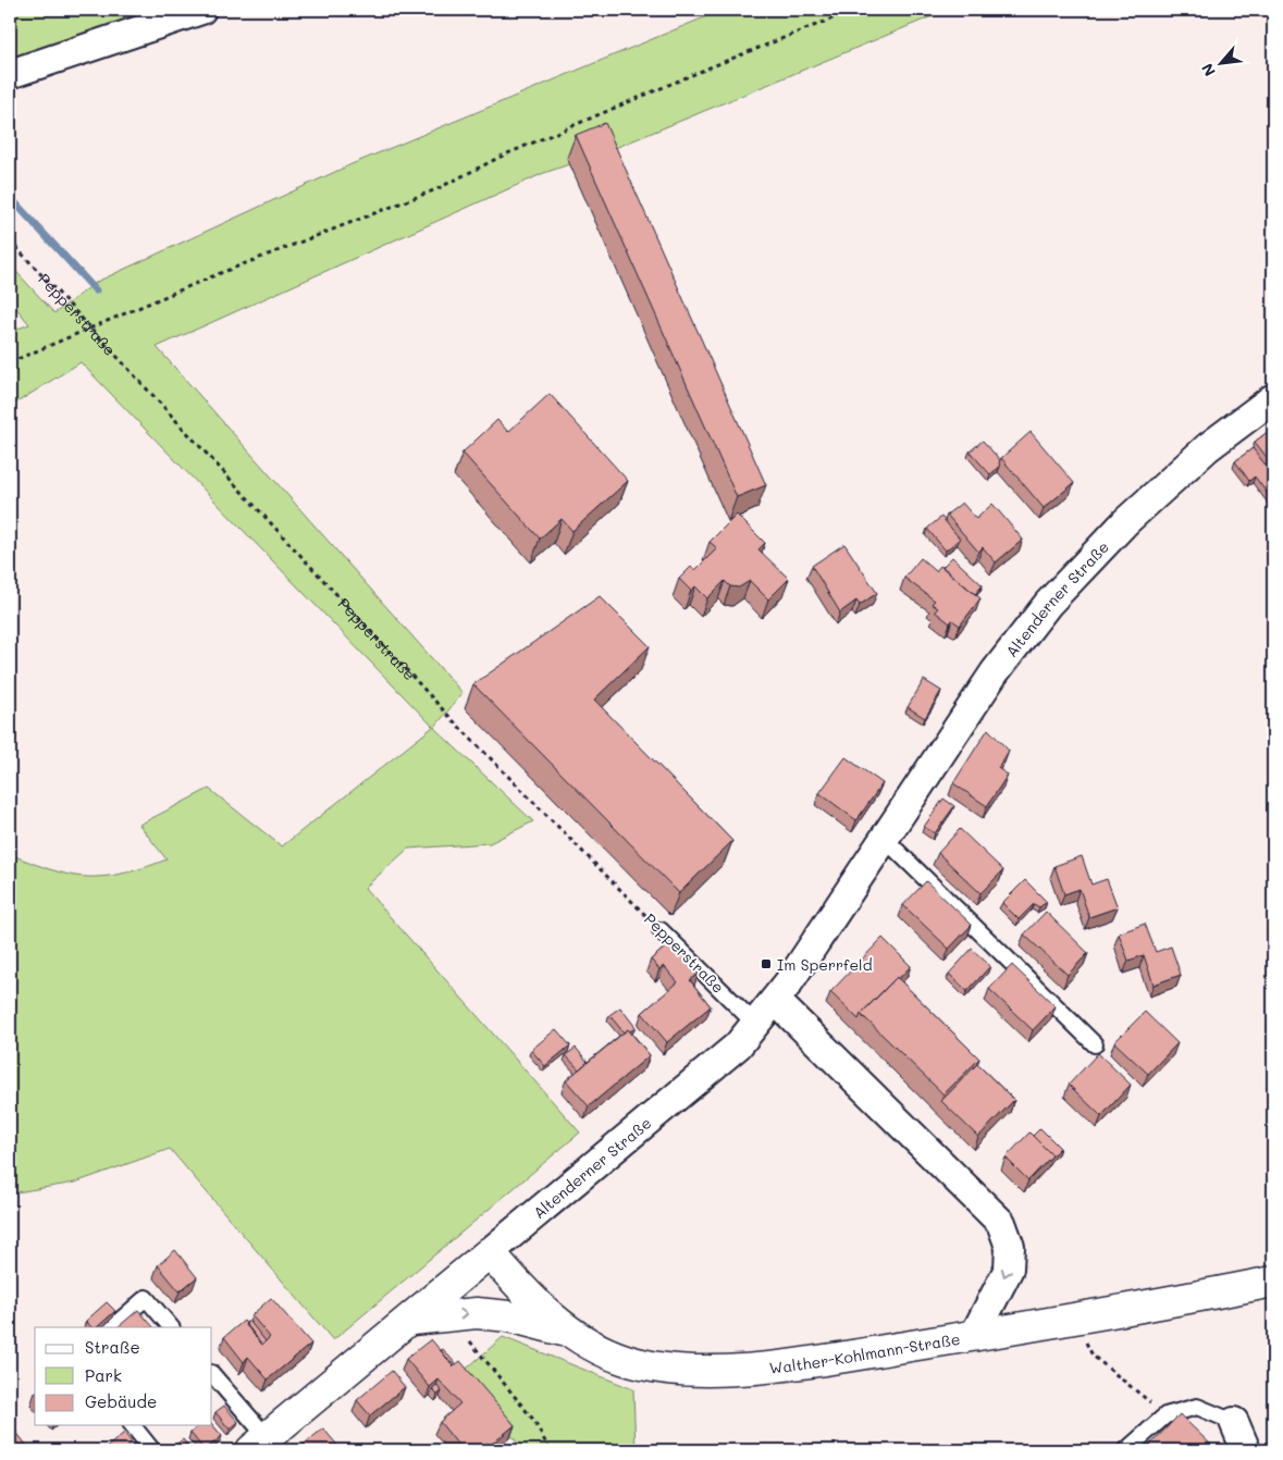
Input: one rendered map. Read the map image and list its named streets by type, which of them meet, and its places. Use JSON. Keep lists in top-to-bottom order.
{
  "streets": {
    "main road": ["Altenderner Straße", "Walther-Kohlmann-Straße"],
    "lane": ["Pepperstraße"]
  },
  "crossings": [
    ["Pepperstraße", "Altenderner Straße"],
    ["Altenderner Straße", "Walther-Kohlmann-Straße"]
  ],
  "places": {
    "transit": ["Im Sperrfeld"]
  },
  "legend": ["Straße", "Park", "Gebäude"],
  "north": "bottom left"
}
